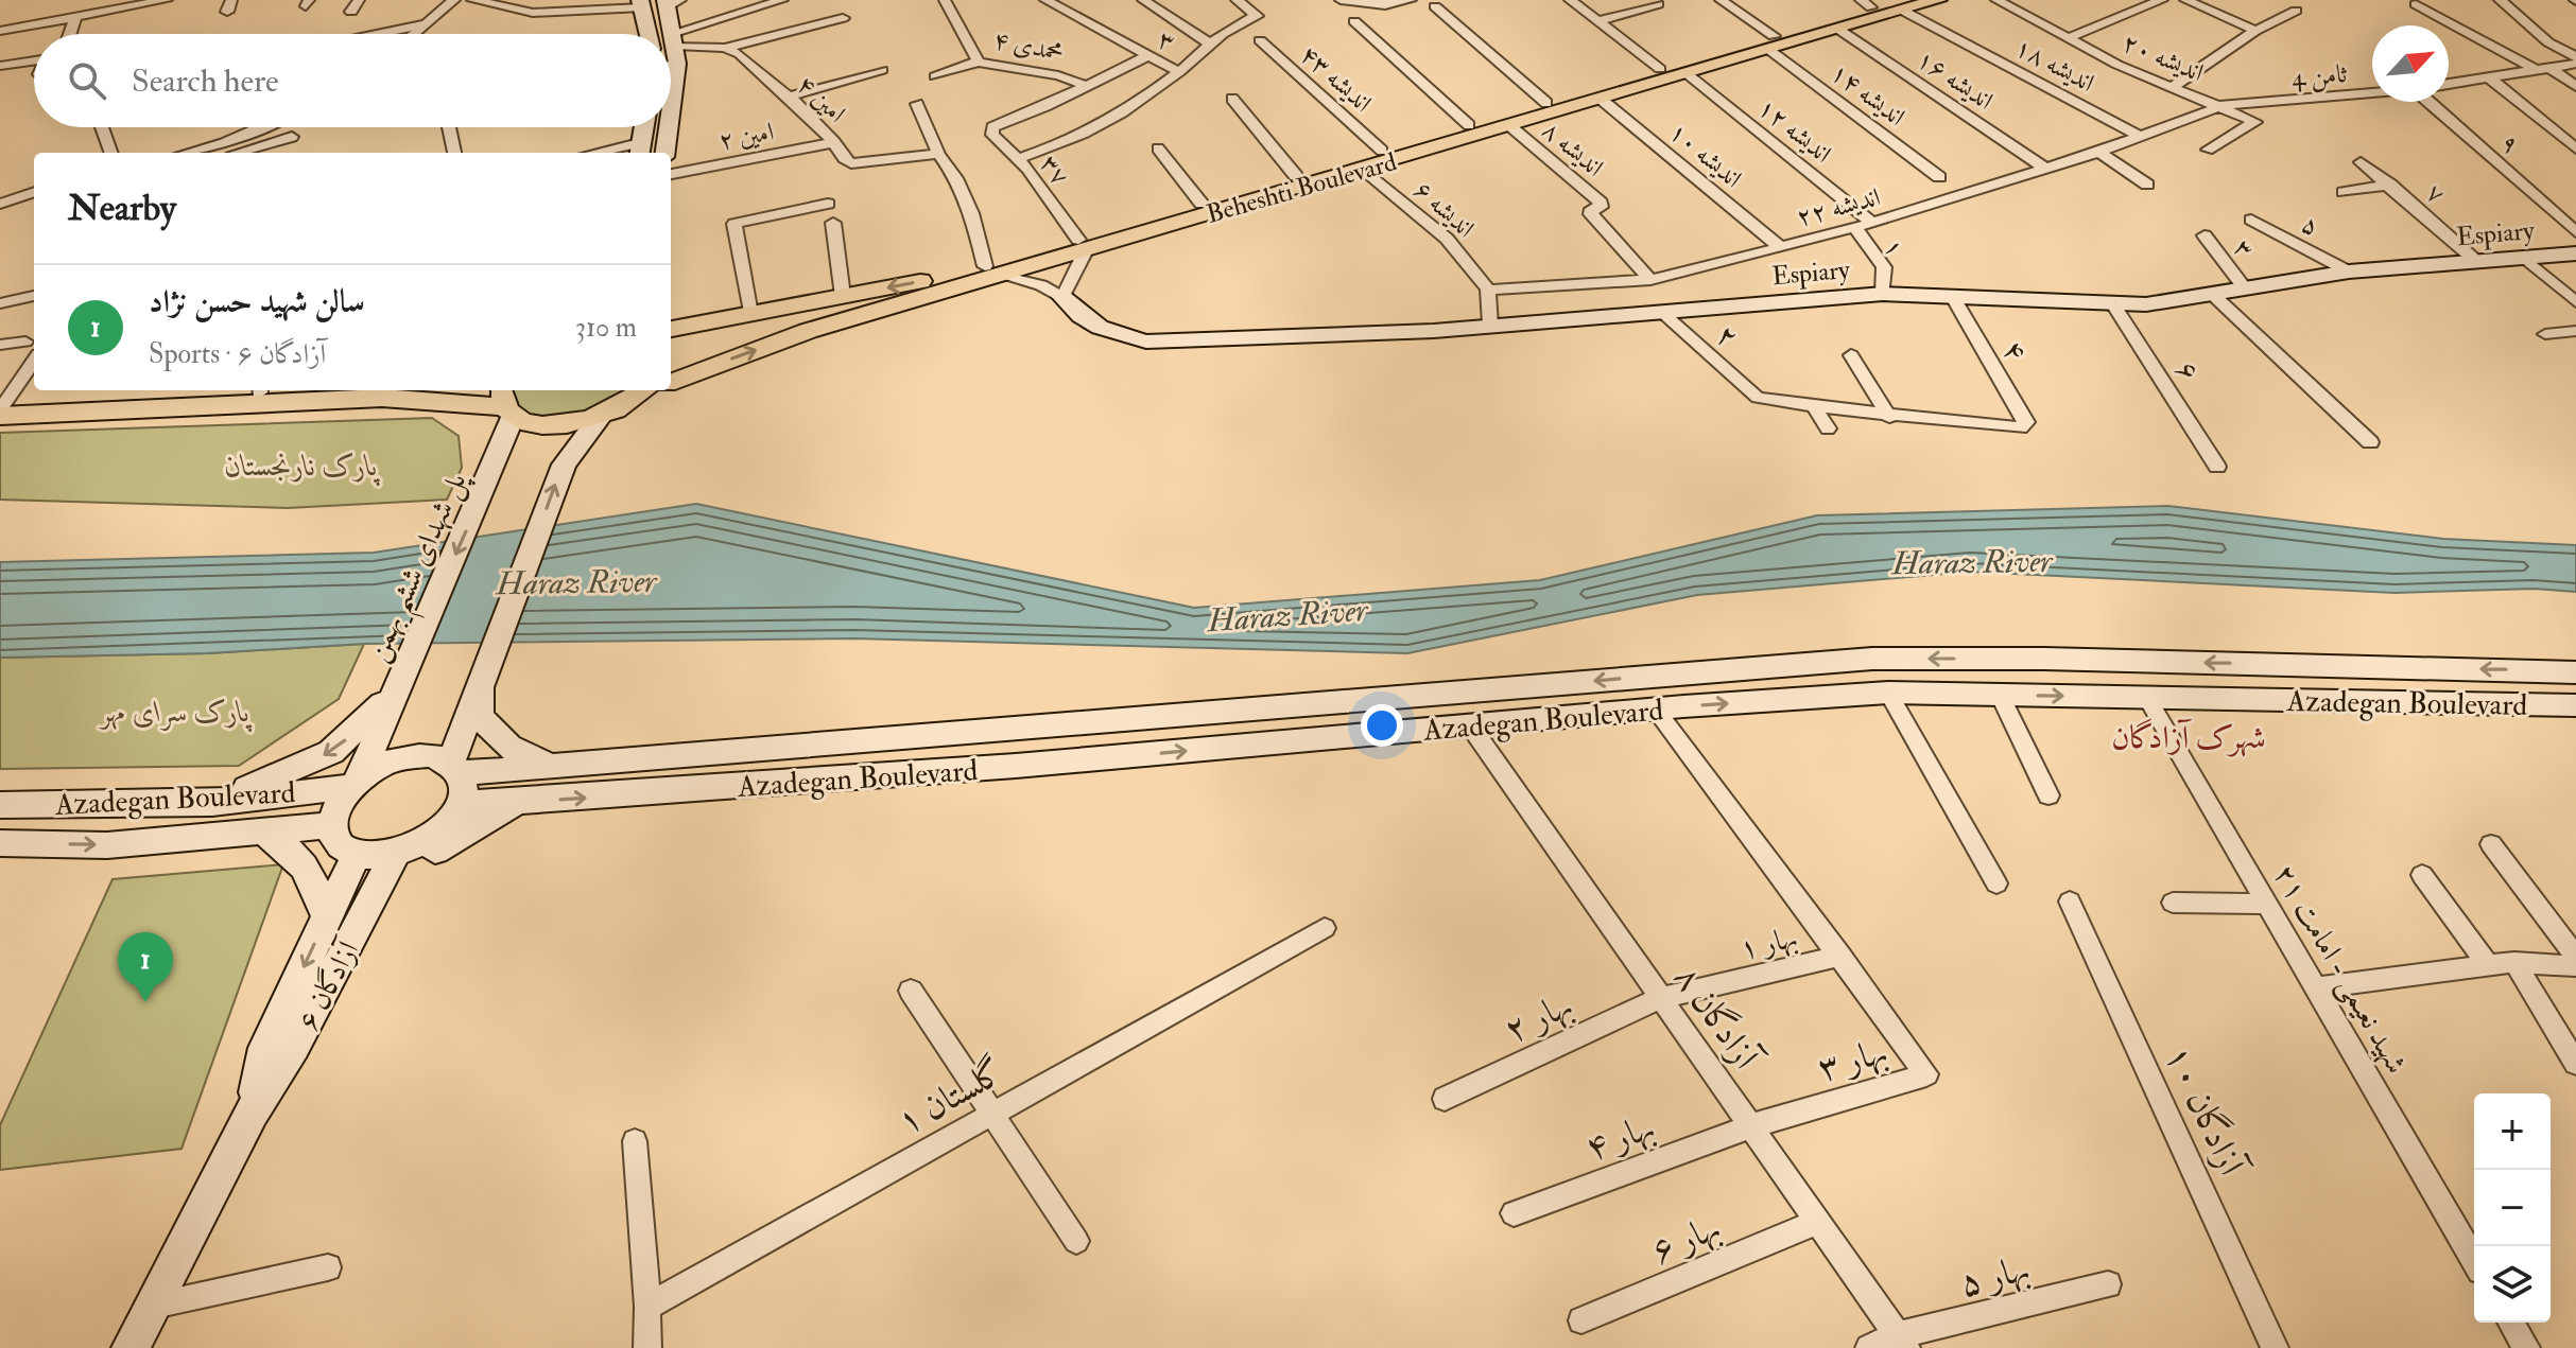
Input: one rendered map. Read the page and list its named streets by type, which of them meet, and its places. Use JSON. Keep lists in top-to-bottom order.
{
  "streets": {
    "main road": [
      "Beheshti Boulevard",
      "Espiary",
      "پل شهدای ششم بهمن",
      "Azadegan Boulevard",
      "آزادگان ۶"
    ],
    "street": [
      "۳",
      "محمدی ۴",
      "اندیشه ۲۰",
      "اندیشه ۱۸",
      "ثامن 4",
      "اندیشه ۴۳",
      "اندیشه ۱۶",
      "اندیشه ۱۴",
      "امین ۴",
      "اندیشه ۱۲",
      "امین ۲",
      "۹",
      "اندیشه ۸",
      "اندیشه ۱۰",
      "۳۷",
      "۷",
      "اندیشه ۲۲",
      "اندیشه ۶",
      "۵",
      "۱",
      "۲",
      "۴",
      "۶",
      "بهار ۱",
      "شهید نعیمی - امامت ۲۱",
      "بهار ۲",
      "آزادگان ۸",
      "بهار ۳",
      "گلستان ۱",
      "آزادگان ۱۰",
      "بهار ۴",
      "بهار ۶",
      "بهار ۵"
    ]
  },
  "crossings": [
    ["۳", "Espiary"],
    ["محمدی ۴", "۳۷"],
    ["اندیشه ۲۰", "ثامن 4"],
    ["اندیشه ۲۰", "اندیشه ۲۲"],
    ["اندیشه ۱۸", "Beheshti Boulevard"],
    ["اندیشه ۱۸", "اندیشه ۲۲"],
    ["ثامن 4", "اندیشه ۲۲"],
    ["اندیشه ۴۳", "Beheshti Boulevard"],
    ["اندیشه ۱۶", "Beheshti Boulevard"],
    ["اندیشه ۱۶", "اندیشه ۲۲"],
    ["اندیشه ۱۴", "Beheshti Boulevard"],
    ["امین ۴", "امین ۲"],
    ["اندیشه ۱۲", "Beheshti Boulevard"],
    ["اندیشه ۱۲", "اندیشه ۲۲"],
    ["اندیشه ۸", "Beheshti Boulevard"],
    ["اندیشه ۸", "اندیشه ۲۲"],
    ["اندیشه ۱۰", "Beheshti Boulevard"],
    ["اندیشه ۱۰", "اندیشه ۲۲"],
    ["۳۷", "Beheshti Boulevard"],
    ["Beheshti Boulevard", "اندیشه ۶"],
    ["Beheshti Boulevard", "Espiary"],
    ["۷", "Espiary"],
    ["اندیشه ۲۲", "اندیشه ۶"],
    ["اندیشه ۲۲", "۱"],
    ["۵", "Espiary"],
    ["Espiary", "۱"],
    ["Espiary", "۲"],
    ["Espiary", "۴"],
    ["Espiary", "۶"],
    ["پل شهدای ششم بهمن", "Azadegan Boulevard"],
    ["پل شهدای ششم بهمن", "آزادگان ۶"],
    ["Azadegan Boulevard", "شهید نعیمی - امامت ۲۱"],
    ["Azadegan Boulevard", "آزادگان ۶"],
    ["Azadegan Boulevard", "آزادگان ۸"],
    ["بهار ۱", "بهار ۲"],
    ["بهار ۱", "آزادگان ۸"],
    ["بهار ۱", "بهار ۳"],
    ["بهار ۲", "آزادگان ۸"],
    ["آزادگان ۸", "بهار ۳"],
    ["آزادگان ۸", "بهار ۴"],
    ["آزادگان ۸", "بهار ۶"],
    ["آزادگان ۸", "بهار ۵"],
    ["بهار ۳", "بهار ۴"]
  ],
  "districts": ["شهرک آزادگان"],
  "water": ["Haraz River"],
  "parks": ["پارک نارنجستان", "پارک سرای مهر"],
  "north": "top right",
  "page": {
    "search": "Search here",
    "heading": "Nearby",
    "list": [
      {
        "mark": "1",
        "name": "سالن شهید حسن نژاد",
        "note": "Sports · آزادگان ۶",
        "value": "310 m"
      }
    ],
    "pins": "1",
    "map_buttons": ["+", "−"]
  }
}
